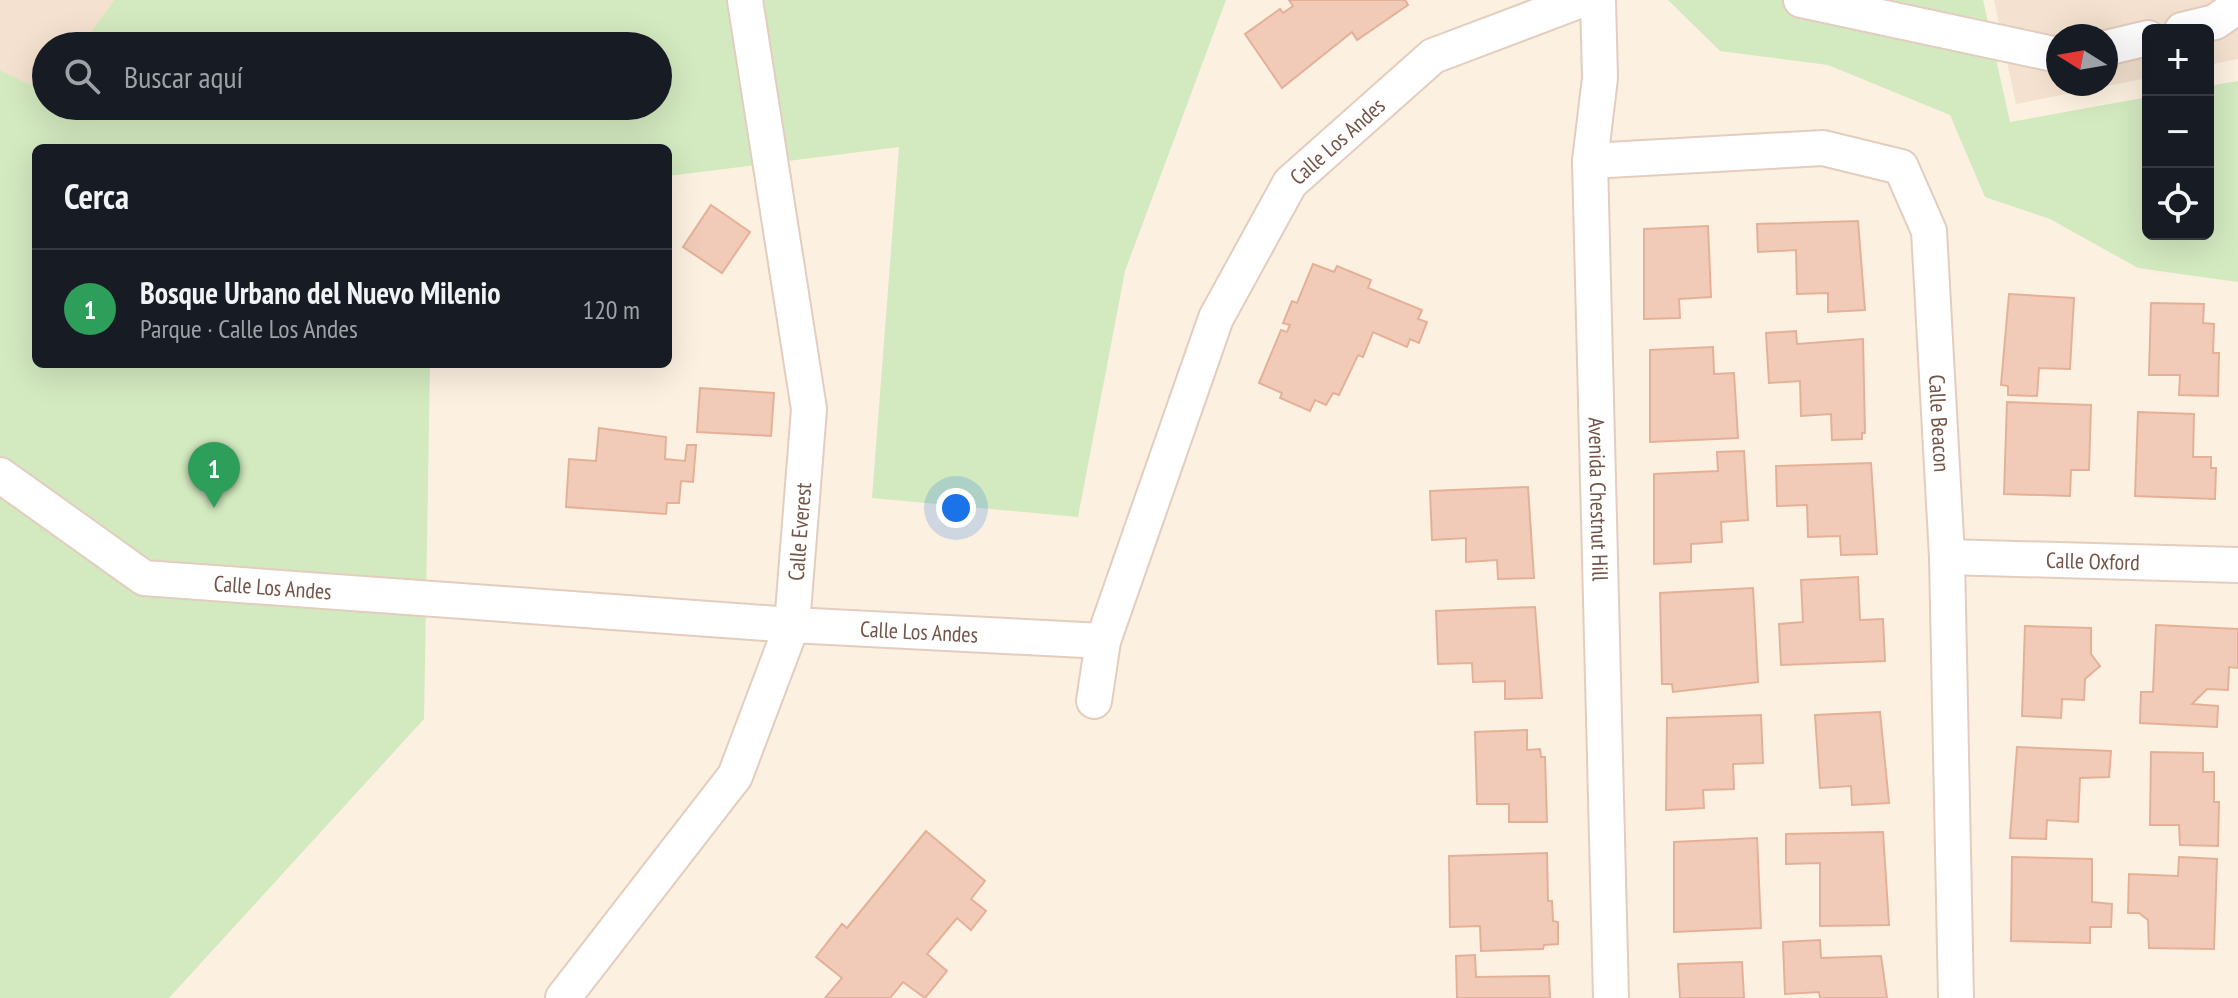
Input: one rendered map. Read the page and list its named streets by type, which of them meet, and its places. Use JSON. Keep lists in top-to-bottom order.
{
  "streets": {
    "street": [
      "Calle Los Andes",
      "Calle Beacon",
      "Avenida Chestnut Hill",
      "Calle Everest",
      "Calle Oxford"
    ]
  },
  "crossings": [
    ["Calle Los Andes", "Calle Everest"],
    ["Calle Beacon", "Avenida Chestnut Hill"],
    ["Calle Beacon", "Calle Oxford"]
  ],
  "north": "left",
  "page": {
    "map_buttons": ["+", "−"],
    "search": "Buscar aquí",
    "heading": "Cerca",
    "list": [
      {
        "mark": "1",
        "name": "Bosque Urbano del Nuevo Milenio",
        "note": "Parque · Calle Los Andes",
        "value": "120 m"
      }
    ],
    "pins": "1"
  }
}
